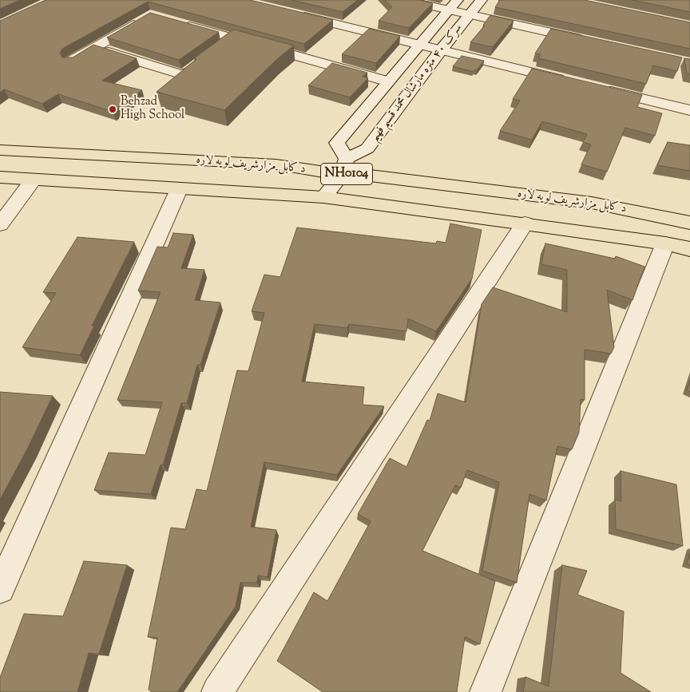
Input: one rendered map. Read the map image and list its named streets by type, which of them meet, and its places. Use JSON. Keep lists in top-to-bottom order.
{
  "streets": {
    "highway": ["د کابل مزارشریف لویه لاره", "NH0104"],
    "street": ["سرک ۴۰ متره مارشال محمد قسیم فهیم"]
  },
  "places": ["Behzad High School"]
}
